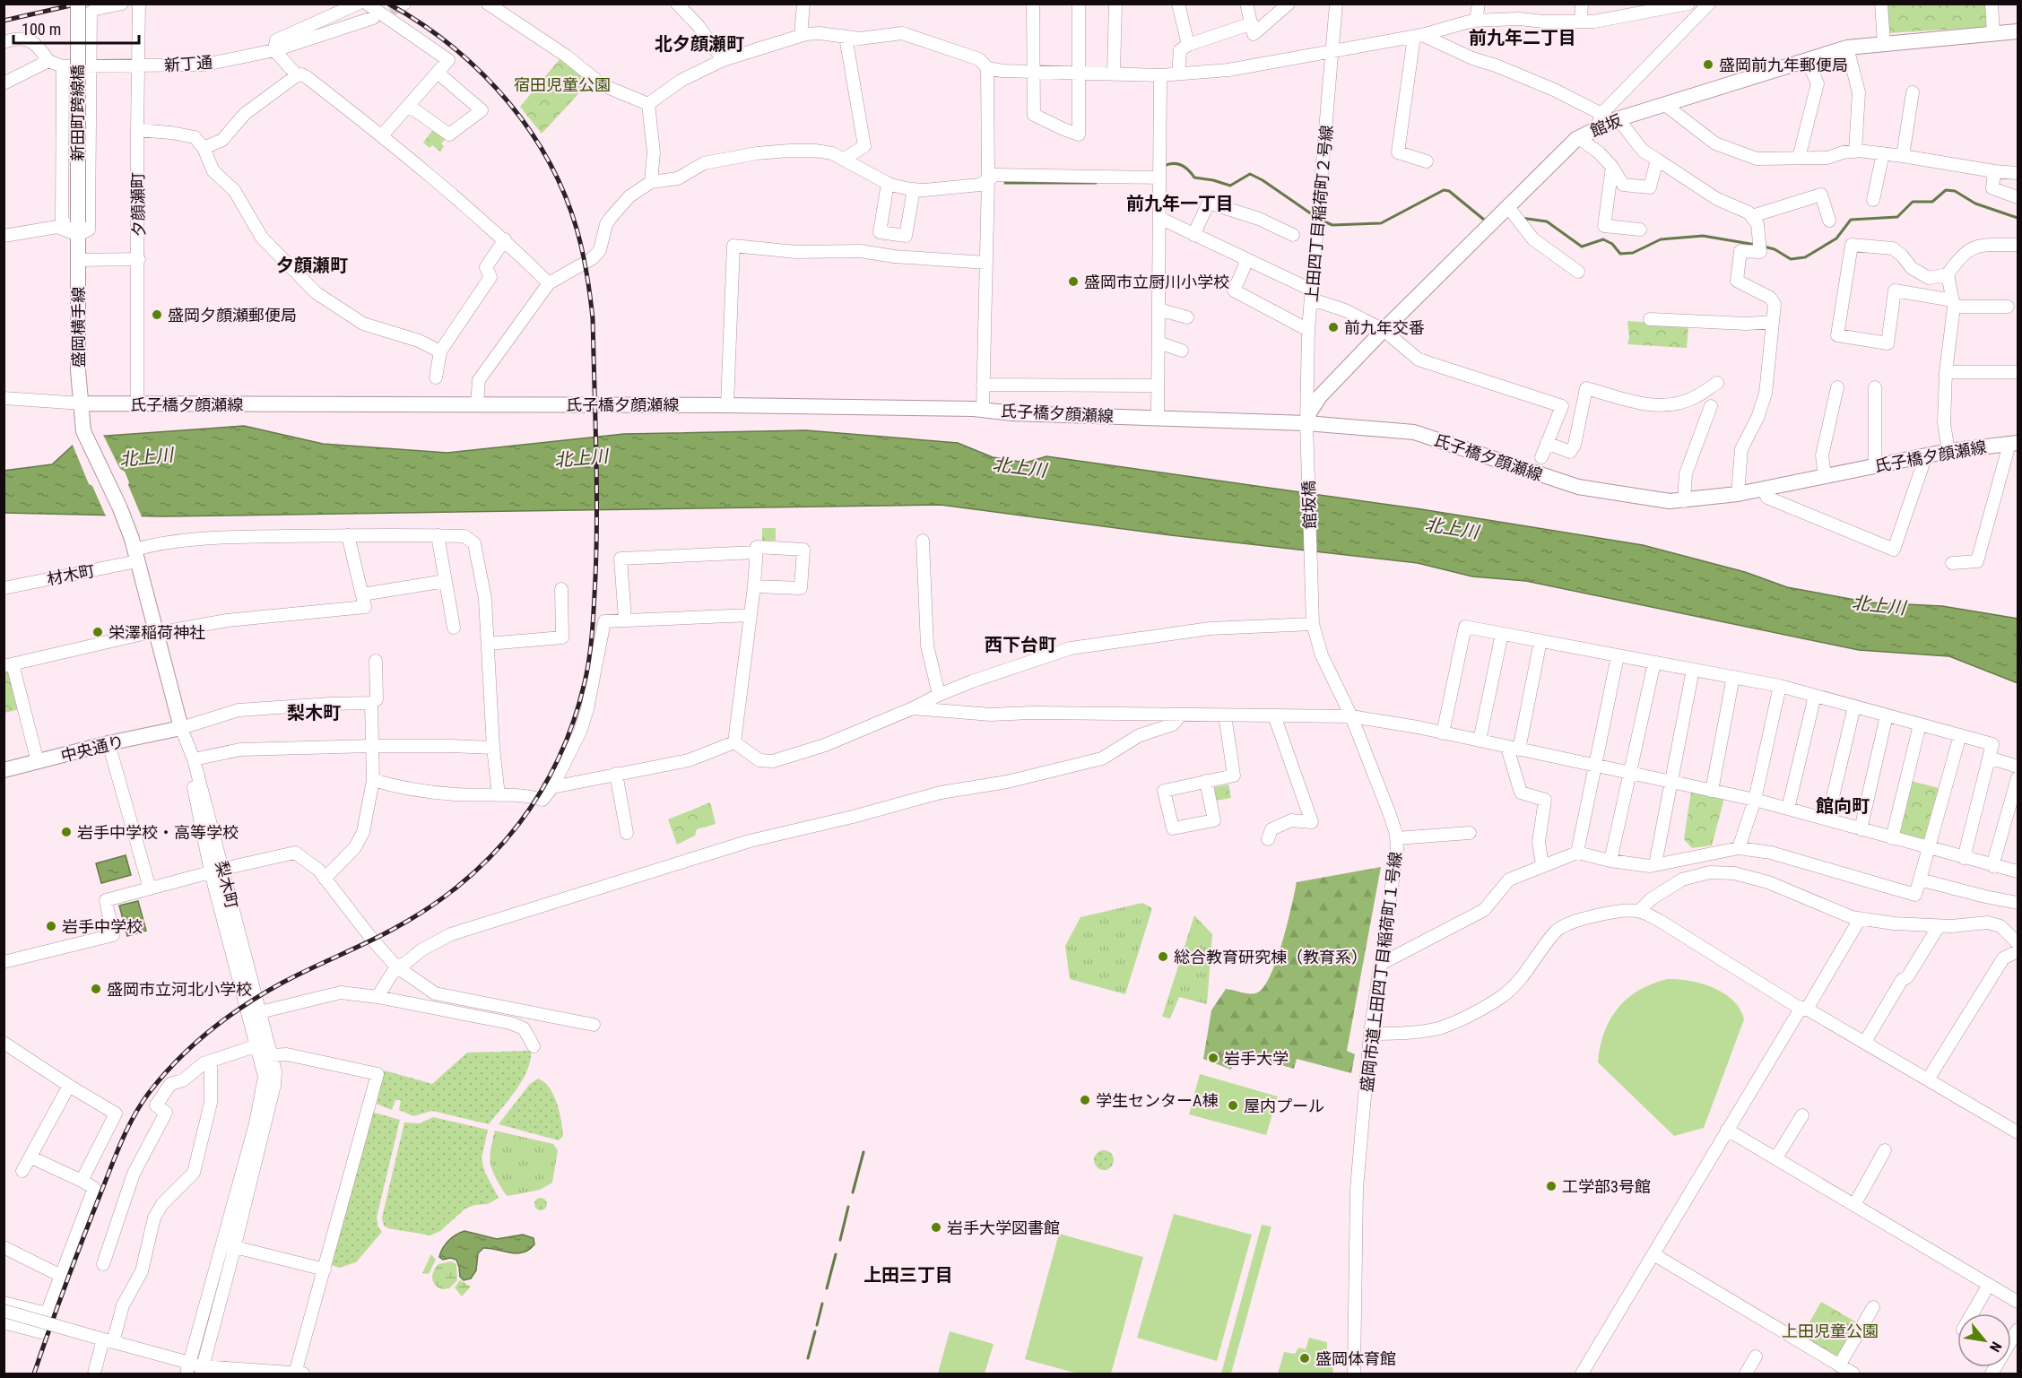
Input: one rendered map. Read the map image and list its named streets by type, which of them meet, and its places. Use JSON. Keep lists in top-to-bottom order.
{
  "streets": {
    "main road": [
      "新田町跨線橋",
      "館坂",
      "盛岡横手線",
      "氏子橋夕顔瀬線",
      "中央通り"
    ],
    "street": [
      "新丁通",
      "夕顔瀬町",
      "上田四丁目稲荷町２号線",
      "館坂橋",
      "材木町",
      "梨木町",
      "盛岡市道上田四丁目稲荷町１号線"
    ]
  },
  "crossings": [
    ["新丁通", "夕顔瀬町"],
    ["新田町跨線橋", "盛岡横手線"],
    ["館坂", "上田四丁目稲荷町２号線"],
    ["館坂", "氏子橋夕顔瀬線"],
    ["館坂", "館坂橋"],
    ["夕顔瀬町", "氏子橋夕顔瀬線"],
    ["上田四丁目稲荷町２号線", "氏子橋夕顔瀬線"],
    ["上田四丁目稲荷町２号線", "館坂橋"],
    ["盛岡横手線", "氏子橋夕顔瀬線"],
    ["盛岡横手線", "材木町"],
    ["氏子橋夕顔瀬線", "館坂橋"],
    ["館坂橋", "盛岡市道上田四丁目稲荷町１号線"],
    ["中央通り", "梨木町"]
  ],
  "districts": [
    "前九年二丁目",
    "北夕顔瀬町",
    "前九年一丁目",
    "夕顔瀬町",
    "西下台町",
    "梨木町",
    "館向町",
    "上田三丁目"
  ],
  "water": ["北上川"],
  "parks": ["宿田児童公園", "上田児童公園"],
  "places": [
    "盛岡前九年郵便局",
    "盛岡市立厨川小学校",
    "盛岡夕顔瀬郵便局",
    "前九年交番",
    "栄澤稲荷神社",
    "岩手中学校・高等学校",
    "岩手中学校",
    "総合教育研究棟（教育系）",
    "盛岡市立河北小学校",
    "岩手大学",
    "学生センターA棟",
    "屋内プール",
    "工学部3号館",
    "岩手大学図書館",
    "盛岡体育館"
  ],
  "scale_bar": "100 m",
  "north": "bottom right"
}
